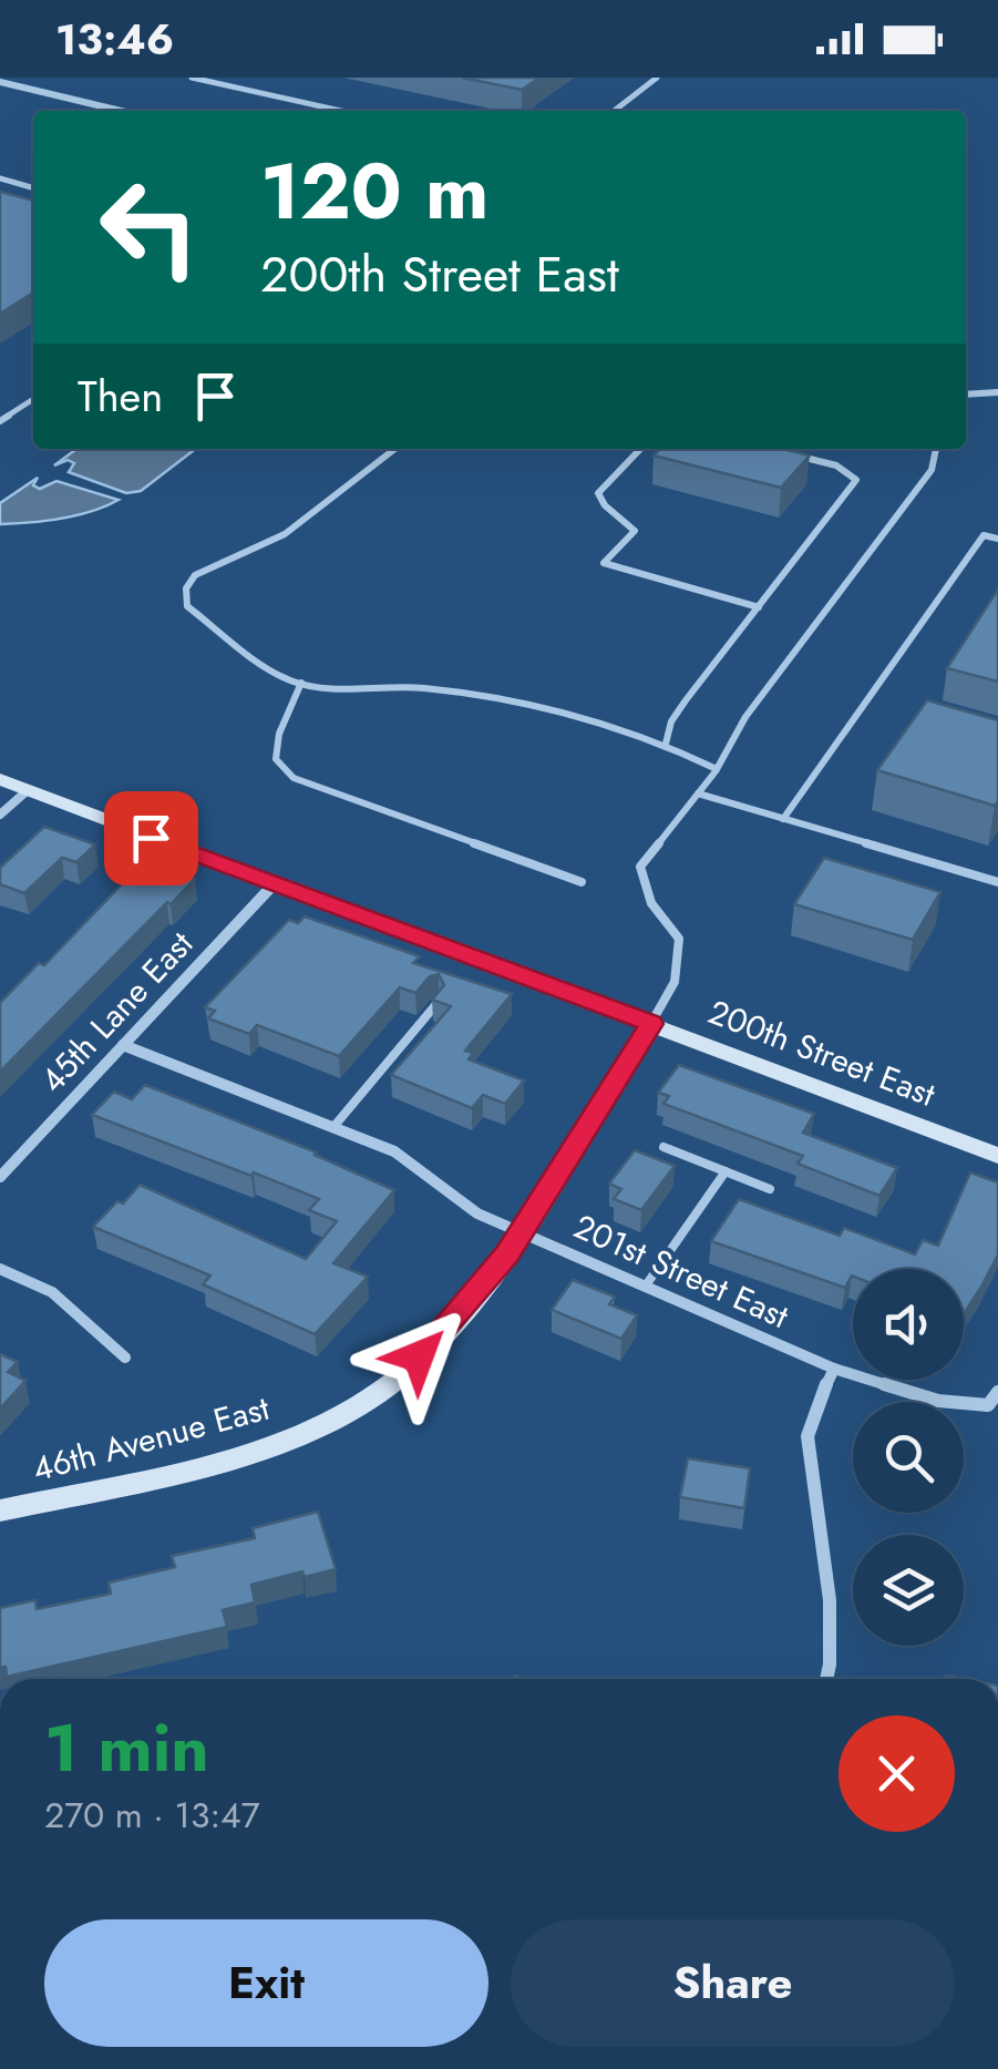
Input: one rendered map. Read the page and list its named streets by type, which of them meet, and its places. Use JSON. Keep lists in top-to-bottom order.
{
  "streets": {
    "street": [
      "45th Lane East",
      "200th Street East",
      "201st Street East",
      "46th Avenue East"
    ]
  },
  "crossings": [
    ["45th Lane East", "200th Street East"],
    ["45th Lane East", "201st Street East"],
    ["200th Street East", "46th Avenue East"],
    ["201st Street East", "46th Avenue East"]
  ],
  "page": {
    "status": "13:46",
    "turn": ["120 m", "200th Street East"],
    "then": "Then",
    "heading": ["1 min", "270 m · 13:47"],
    "buttons": ["Exit", "Share"]
  }
}
